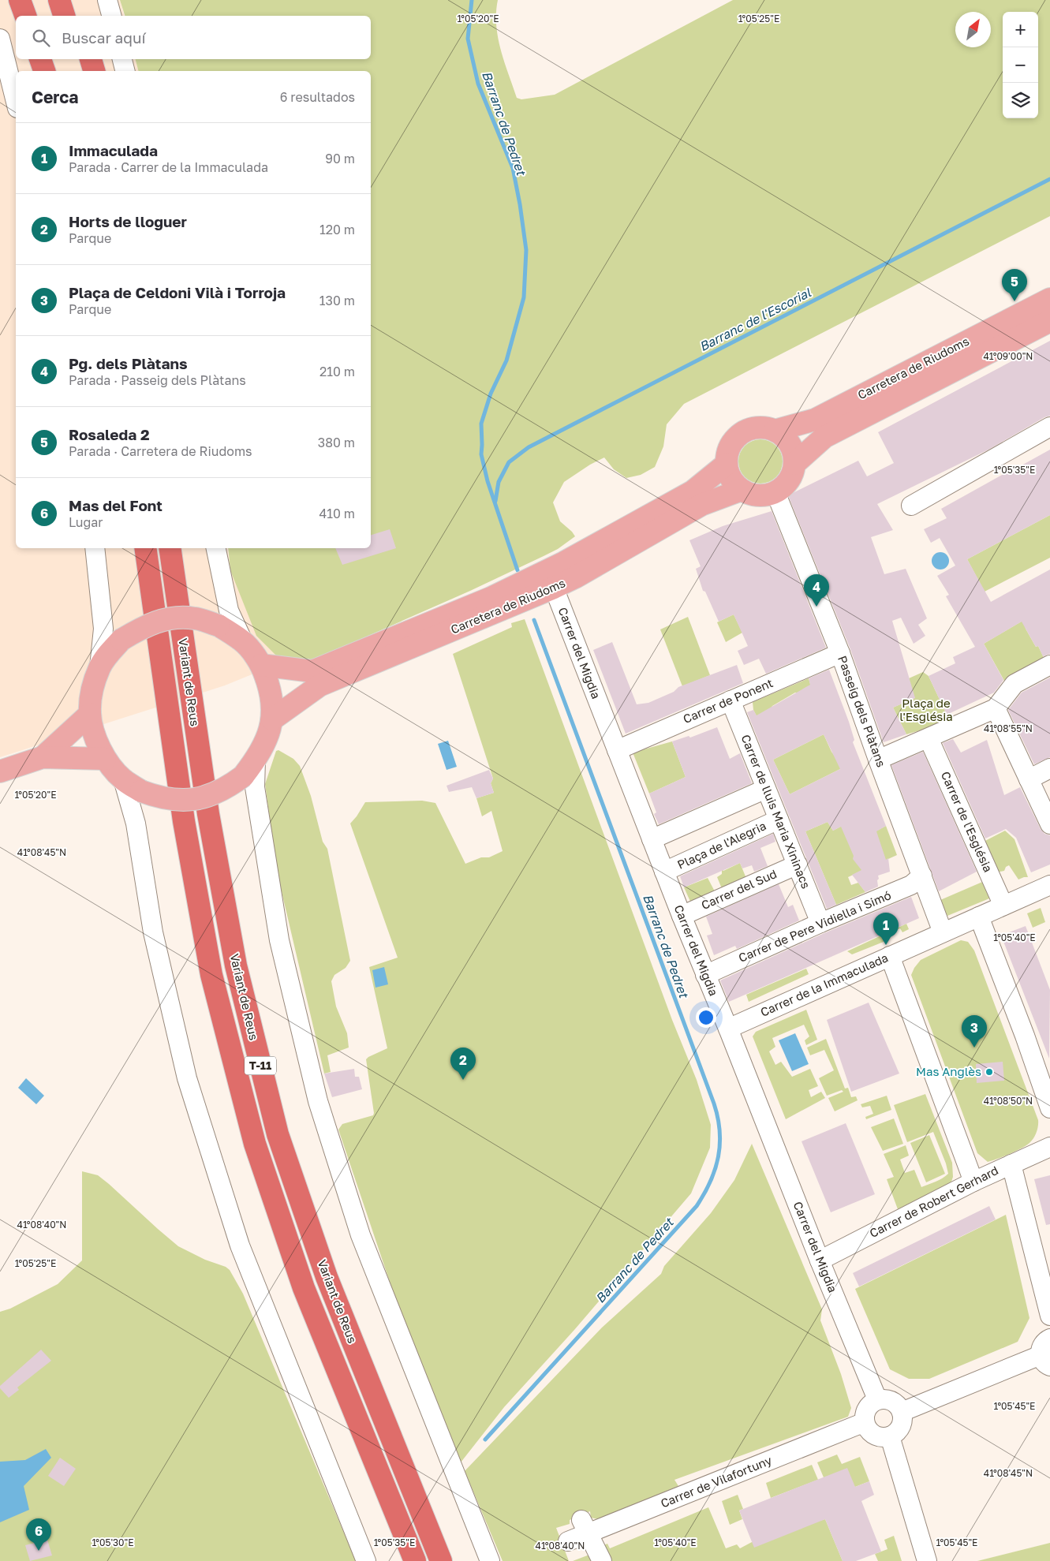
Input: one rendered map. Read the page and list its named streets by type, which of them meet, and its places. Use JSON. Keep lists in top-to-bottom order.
{
  "streets": {
    "highway": ["Variant de Reus", "T-11"],
    "main road": ["Carretera de Riudoms"],
    "street": [
      "Carrer del Migdia",
      "Carrer de Ponent",
      "Passeig dels Plàtans",
      "Carrer de lluis Maria Xininacs",
      "Carrer de l'Església",
      "Plaça de l'Alegria",
      "Carrer del Sud",
      "Carrer de Pere Vidiella i Simó",
      "Carrer de la Immaculada",
      "Carrer de Robert Gerhard",
      "Carrer de Vilafortuny"
    ]
  },
  "crossings": [
    ["Carretera de Riudoms", "Carrer del Migdia"],
    ["Carretera de Riudoms", "Passeig dels Plàtans"],
    ["Carrer del Migdia", "Carrer de Ponent"],
    ["Carrer del Migdia", "Plaça de l'Alegria"],
    ["Carrer del Migdia", "Carrer del Sud"],
    ["Carrer del Migdia", "Carrer de Pere Vidiella i Simó"],
    ["Carrer del Migdia", "Carrer de la Immaculada"],
    ["Carrer del Migdia", "Carrer de Robert Gerhard"],
    ["Carrer del Migdia", "Carrer de Vilafortuny"],
    ["Carrer de Ponent", "Passeig dels Plàtans"],
    ["Carrer de Ponent", "Carrer de lluis Maria Xininacs"],
    ["Passeig dels Plàtans", "Carrer de Pere Vidiella i Simó"],
    ["Passeig dels Plàtans", "Carrer de la Immaculada"],
    ["Carrer de lluis Maria Xininacs", "Plaça de l'Alegria"],
    ["Carrer de lluis Maria Xininacs", "Carrer del Sud"],
    ["Carrer de lluis Maria Xininacs", "Carrer de Pere Vidiella i Simó"],
    ["Carrer de l'Església", "Carrer de la Immaculada"]
  ],
  "water": ["Barranc de Pedret", "Barranc de l'Escorial"],
  "parks": ["Plaça de l'Església"],
  "places": ["Mas Anglès"],
  "north": "top right",
  "page": {
    "map_buttons": ["+", "−"],
    "search": "Buscar aquí",
    "heading": ["Cerca", "6 resultados"],
    "list": [
      {
        "mark": "1",
        "name": "Immaculada",
        "note": "Parada · Carrer de la Immaculada",
        "value": "90 m"
      },
      {
        "mark": "2",
        "name": "Horts de lloguer",
        "note": "Parque",
        "value": "120 m"
      },
      {
        "mark": "3",
        "name": "Plaça de Celdoni Vilà i Torroja",
        "note": "Parque",
        "value": "130 m"
      },
      {
        "mark": "4",
        "name": "Pg. dels Plàtans",
        "note": "Parada · Passeig dels Plàtans",
        "value": "210 m"
      },
      {
        "mark": "5",
        "name": "Rosaleda 2",
        "note": "Parada · Carretera de Riudoms",
        "value": "380 m"
      },
      {
        "mark": "6",
        "name": "Mas del Font",
        "note": "Lugar",
        "value": "410 m"
      }
    ],
    "pins": [
      "5",
      "4",
      "1",
      "3",
      "2",
      "6"
    ]
  },
  "coordinates": [
    "1°05'25\"E",
    "1°05'20\"E",
    "41°09'00\"N",
    "1°05'35\"E",
    "41°08'55\"N",
    "41°08'45\"N",
    "1°05'40\"E",
    "41°08'50\"N",
    "41°08'40\"N",
    "1°05'45\"E",
    "1°05'30\"E"
  ]
}
